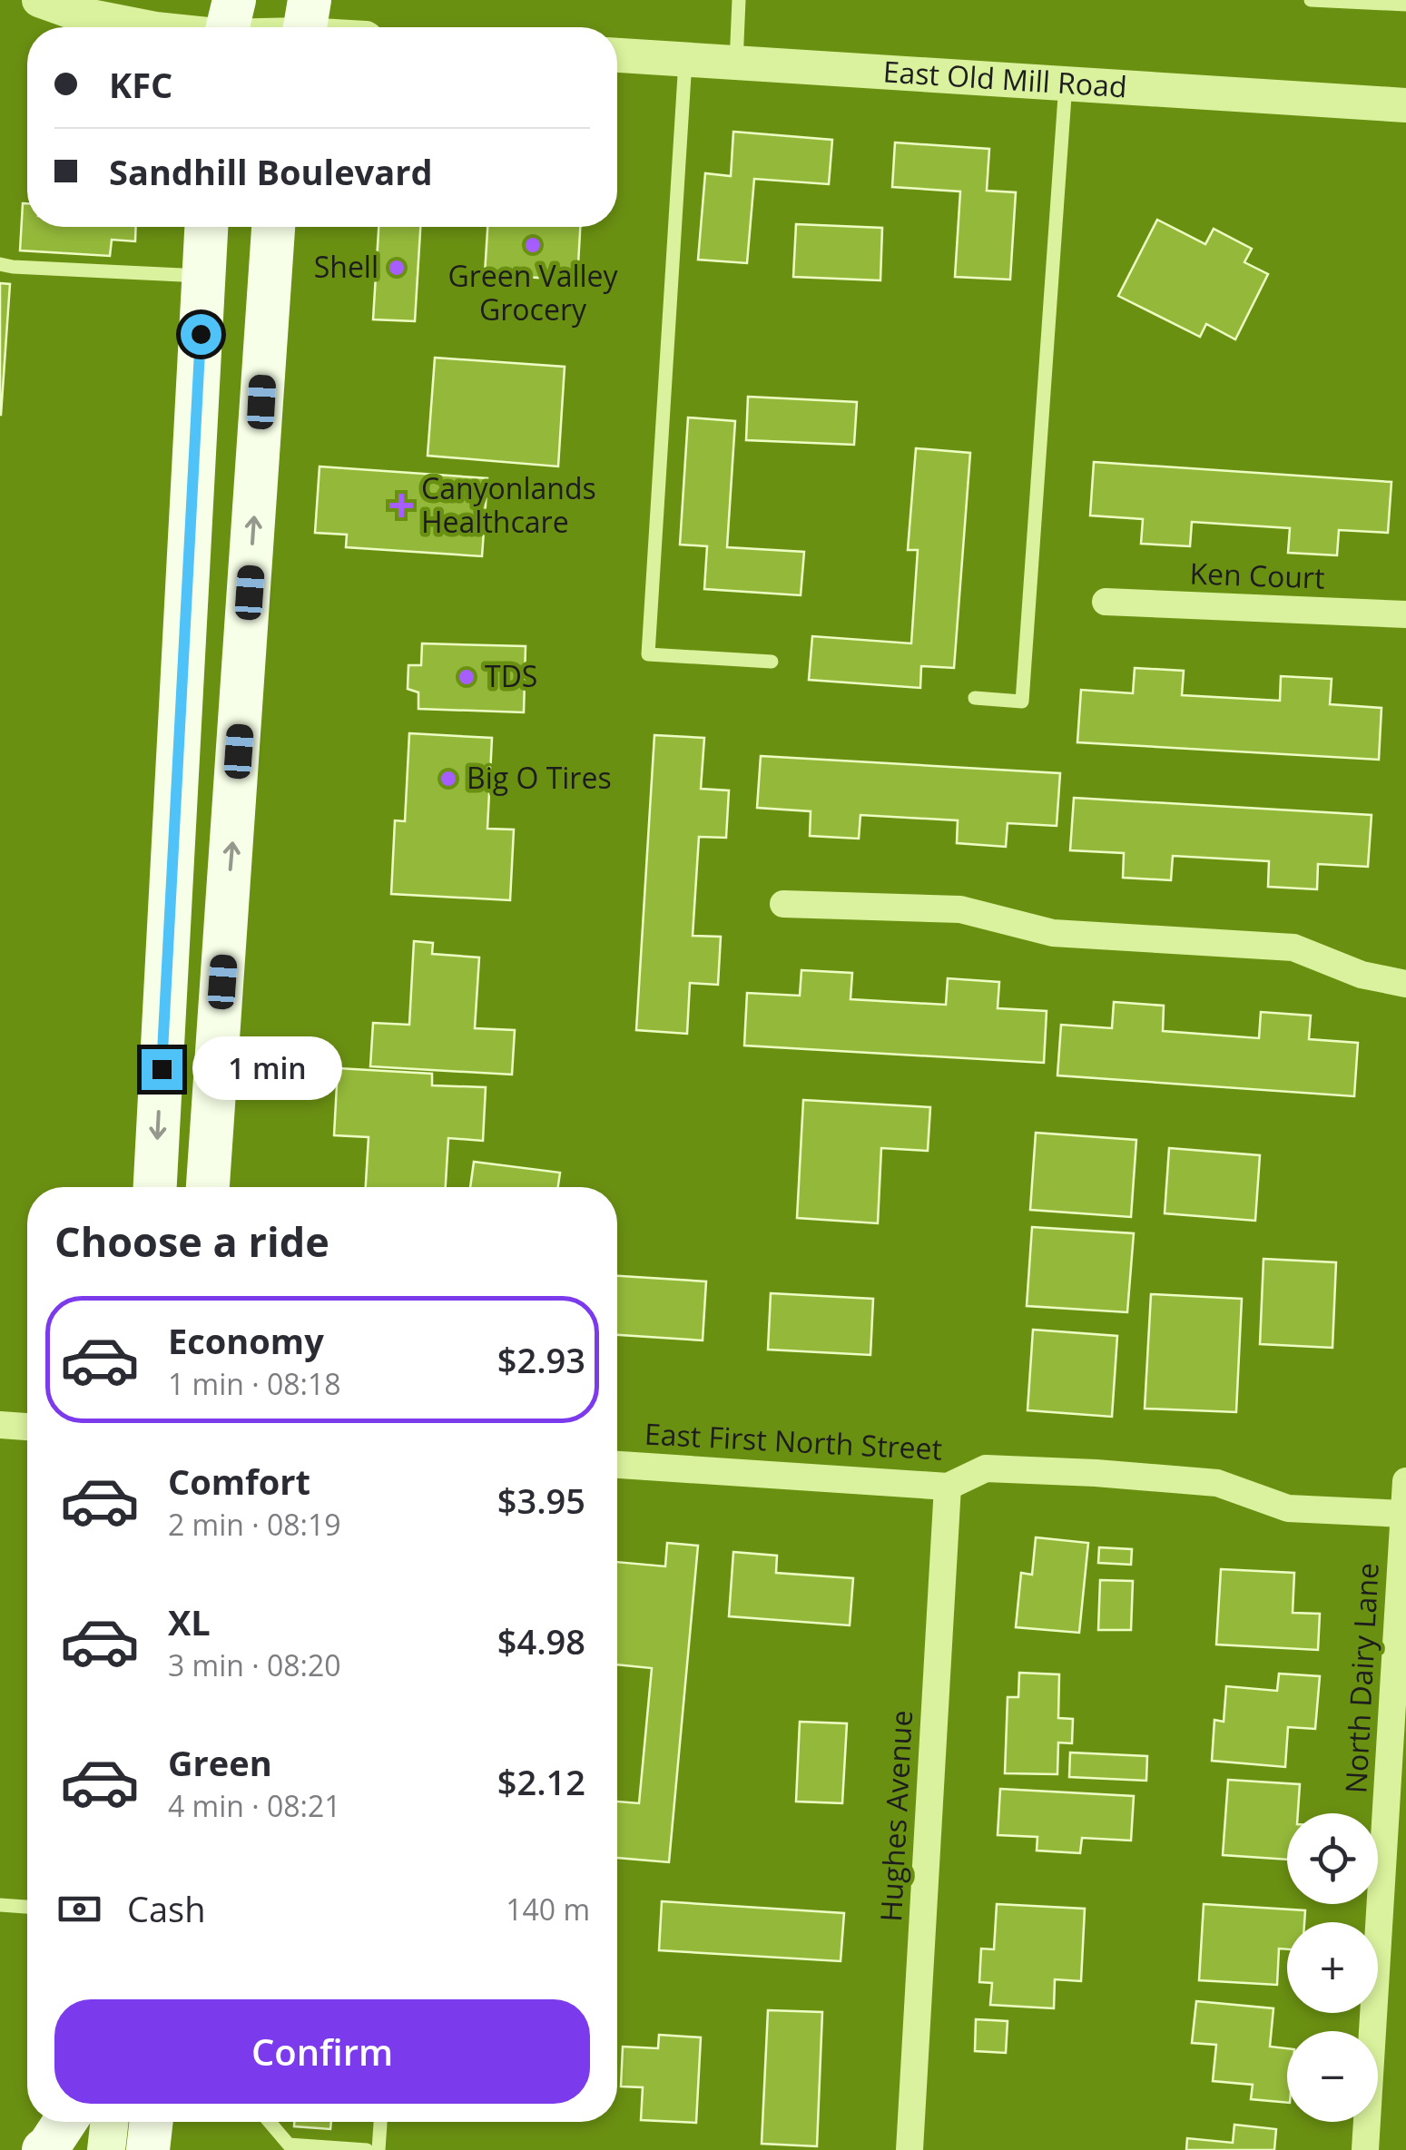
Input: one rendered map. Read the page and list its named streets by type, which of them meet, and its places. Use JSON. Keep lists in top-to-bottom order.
{
  "streets": {
    "street": [
      "East Old Mill Road",
      "Ken Court",
      "East First North Street",
      "North Dairy Lane",
      "Hughes Avenue"
    ]
  },
  "crossings": [
    ["East First North Street", "North Dairy Lane"],
    ["East First North Street", "Hughes Avenue"]
  ],
  "places": {
    "other": [
      "Green Valley Grocery",
      "Shell",
      "TDS",
      "Big O Tires"
    ],
    "health": ["Canyonlands Healthcare"]
  },
  "page": {
    "banner": ["KFC", "Sandhill Boulevard"],
    "bubble": "1 min",
    "heading": "Choose a ride",
    "list": [
      {
        "name": "Economy",
        "note": "1 min · 08:18",
        "value": "$2.93"
      },
      {
        "name": "Comfort",
        "note": "2 min · 08:19",
        "value": "$3.95"
      },
      {
        "name": "XL",
        "note": "3 min · 08:20",
        "value": "$4.98"
      },
      {
        "name": "Green",
        "note": "4 min · 08:21",
        "value": "$2.12"
      }
    ],
    "map_buttons": ["+", "−"],
    "pay": ["Cash", "140 m"],
    "buttons": "Confirm"
  }
}
